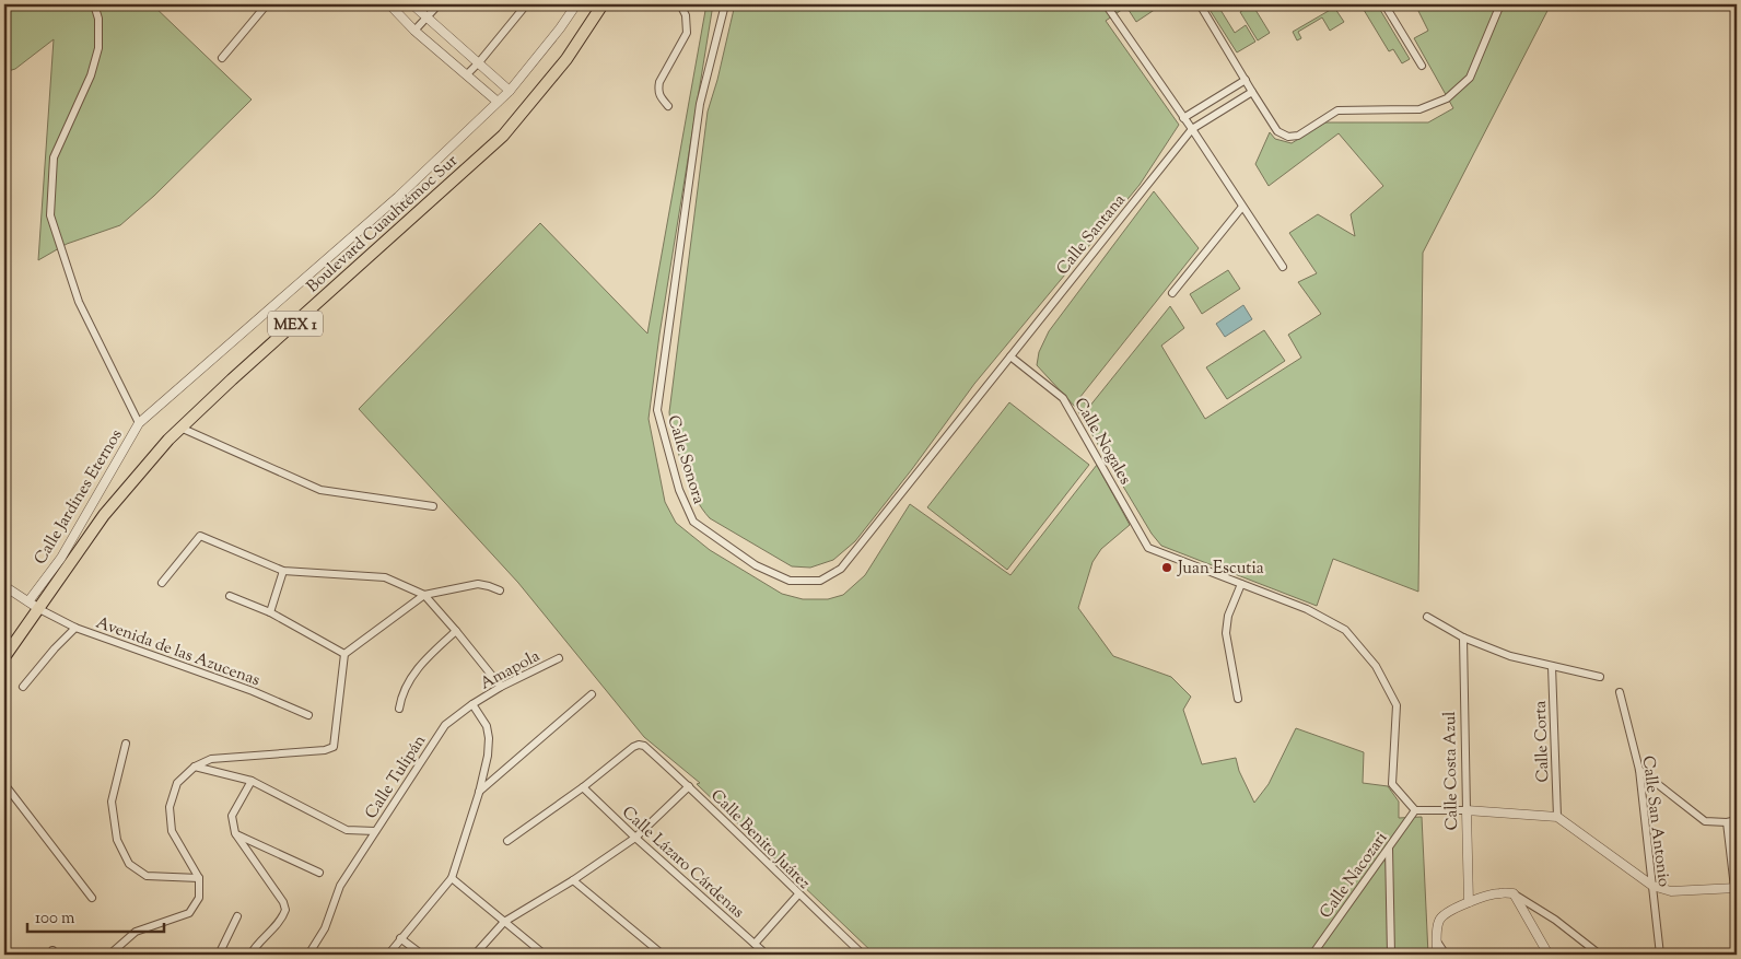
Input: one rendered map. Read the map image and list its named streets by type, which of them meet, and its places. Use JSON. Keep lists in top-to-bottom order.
{
  "streets": {
    "main road": ["Boulevard Cuauhtémoc Sur", "MEX 1"],
    "street": [
      "Calle Santana",
      "Calle Nogales",
      "Calle Sonora",
      "Calle Jardines Eternos",
      "Avenida de las Azucenas",
      "Amapola",
      "Calle Corta",
      "Calle Costa Azul",
      "Calle Tulipán",
      "Calle San Antonio",
      "Calle Benito Juárez",
      "Calle Lázaro Cárdenas",
      "Calle Nacozari"
    ]
  },
  "crossings": [
    ["Boulevard Cuauhtémoc Sur", "Avenida de las Azucenas"],
    ["Calle Santana", "Calle Nogales"],
    ["Calle Santana", "Calle Sonora"],
    ["Calle Nogales", "Calle Sonora"],
    ["Calle Nogales", "Calle Nacozari"],
    ["Amapola", "Calle Tulipán"],
    ["Calle Benito Juárez", "Calle Lázaro Cárdenas"]
  ],
  "places": ["Juan Escutia"],
  "scale_bar": "100 m"
}
